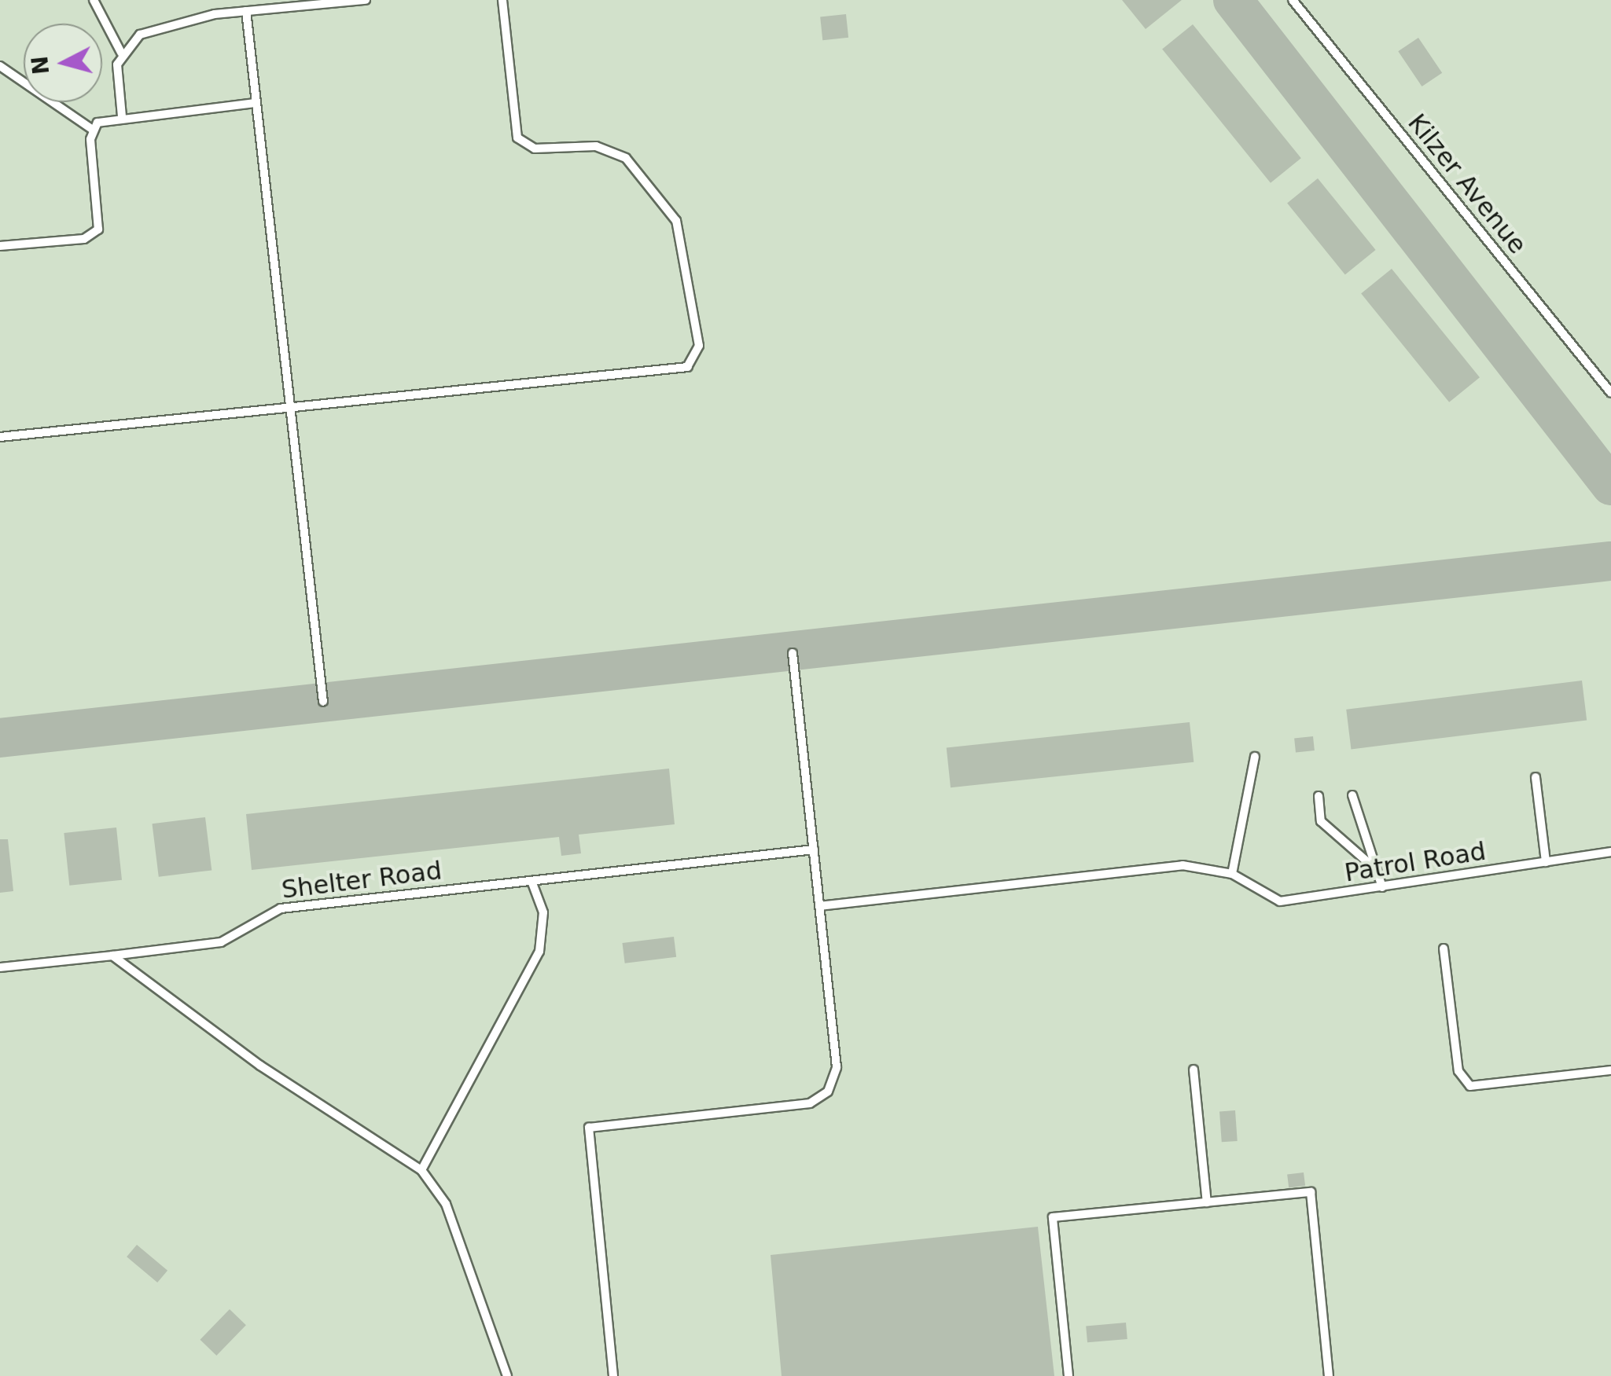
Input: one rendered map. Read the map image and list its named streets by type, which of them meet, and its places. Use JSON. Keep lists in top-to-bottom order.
{
  "streets": {
    "lane": ["Kilzer Avenue", "Patrol Road", "Shelter Road"]
  },
  "north": "left"
}
